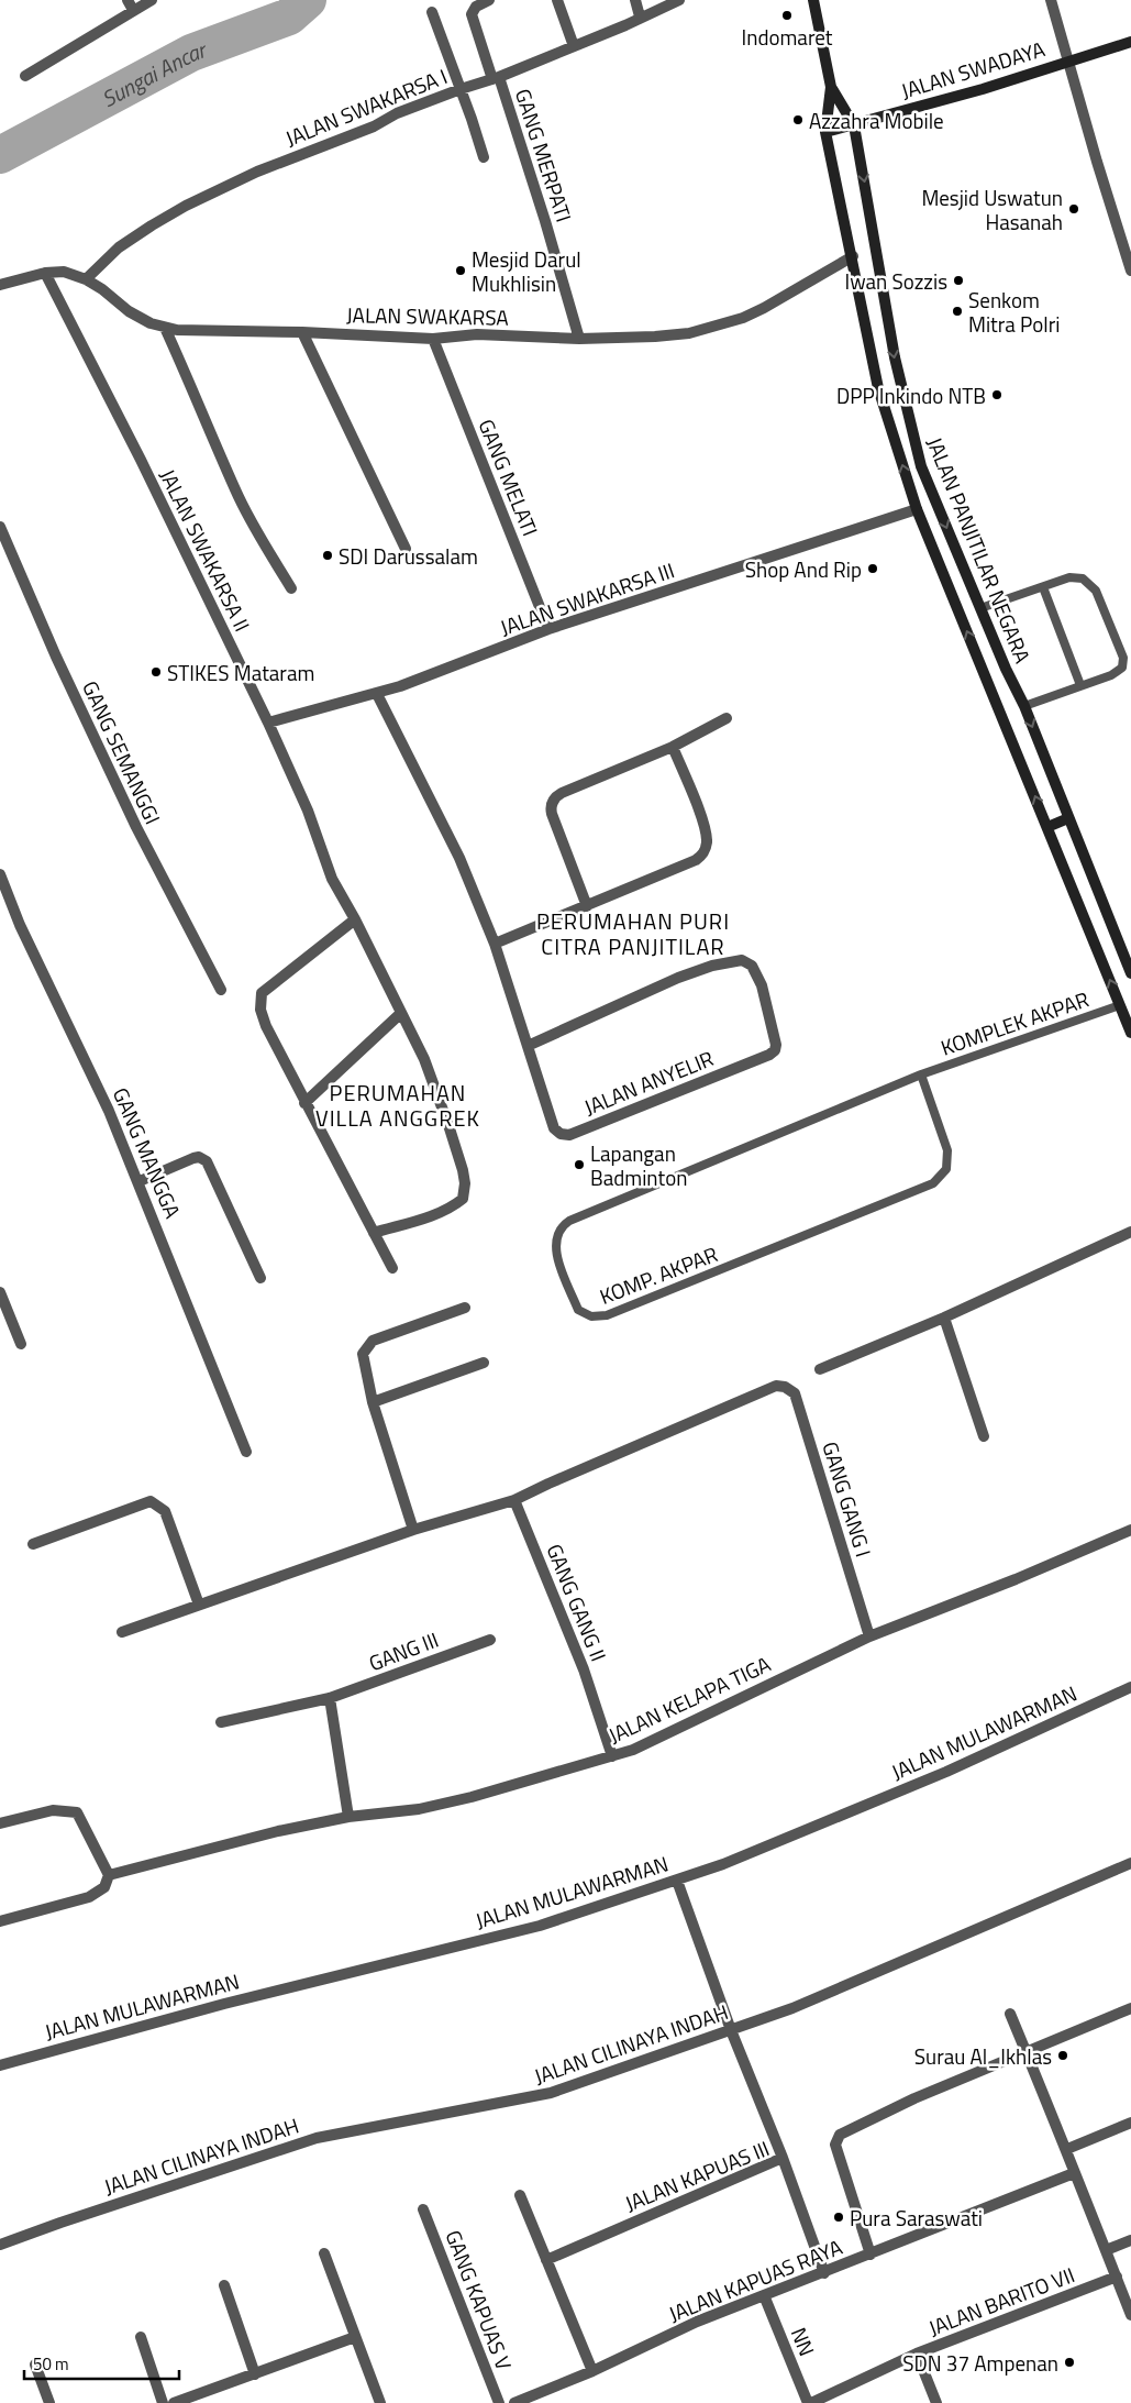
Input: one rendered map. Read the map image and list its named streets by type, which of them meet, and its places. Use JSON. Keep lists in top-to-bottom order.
{
  "streets": {
    "main road": ["JALAN SWADAYA", "JALAN PANJITILAR NEGARA"],
    "street": [
      "JALAN SWAKARSA I",
      "GANG MERPATI",
      "JALAN SWAKARSA",
      "GANG MELATI",
      "JALAN SWAKARSA II",
      "JALAN SWAKARSA III",
      "GANG SEMANGGI",
      "JALAN ANYELIR",
      "GANG MANGGA",
      "GANG GANG I",
      "GANG GANG II",
      "GANG III",
      "JALAN KELAPA TIGA",
      "JALAN MULAWARMAN",
      "JALAN CILINAYA INDAH",
      "JALAN KAPUAS III",
      "JALAN KAPUAS RAYA",
      "GANG KAPUAS V",
      "JALAN BARITO VII",
      "NN"
    ],
    "lane": ["KOMPLEK AKPAR", "KOMP. AKPAR"]
  },
  "crossings": [
    ["JALAN SWADAYA", "JALAN PANJITILAR NEGARA"],
    ["JALAN SWAKARSA I", "GANG MERPATI"],
    ["JALAN SWAKARSA I", "JALAN SWAKARSA"],
    ["GANG MERPATI", "JALAN SWAKARSA"],
    ["JALAN SWAKARSA", "GANG MELATI"],
    ["JALAN SWAKARSA", "JALAN SWAKARSA II"],
    ["GANG MELATI", "JALAN SWAKARSA III"],
    ["JALAN SWAKARSA II", "JALAN SWAKARSA III"],
    ["KOMPLEK AKPAR", "KOMP. AKPAR"],
    ["GANG GANG I", "GANG GANG II"],
    ["GANG GANG I", "JALAN KELAPA TIGA"],
    ["GANG GANG II", "JALAN KELAPA TIGA"],
    ["JALAN KAPUAS III", "JALAN KAPUAS RAYA"],
    ["JALAN KAPUAS RAYA", "NN"],
    ["JALAN BARITO VII", "NN"]
  ],
  "districts": ["PERUMAHAN PURI CITRA PANJITILAR", "PERUMAHAN VILLA ANGGREK"],
  "water": ["Sungai Ancar"],
  "places": [
    "Indomaret",
    "Azzahra Mobile",
    "Mesjid Uswatun Hasanah",
    "Mesjid Darul Mukhlisin",
    "Iwan Sozzis",
    "Senkom Mitra Polri",
    "DPP Inkindo NTB",
    "SDI Darussalam",
    "Shop And Rip",
    "STIKES Mataram",
    "Lapangan Badminton",
    "Surau Al_Ikhlas",
    "Pura Saraswati",
    "SDN 37 Ampenan"
  ],
  "scale_bar": "50 m"
}
